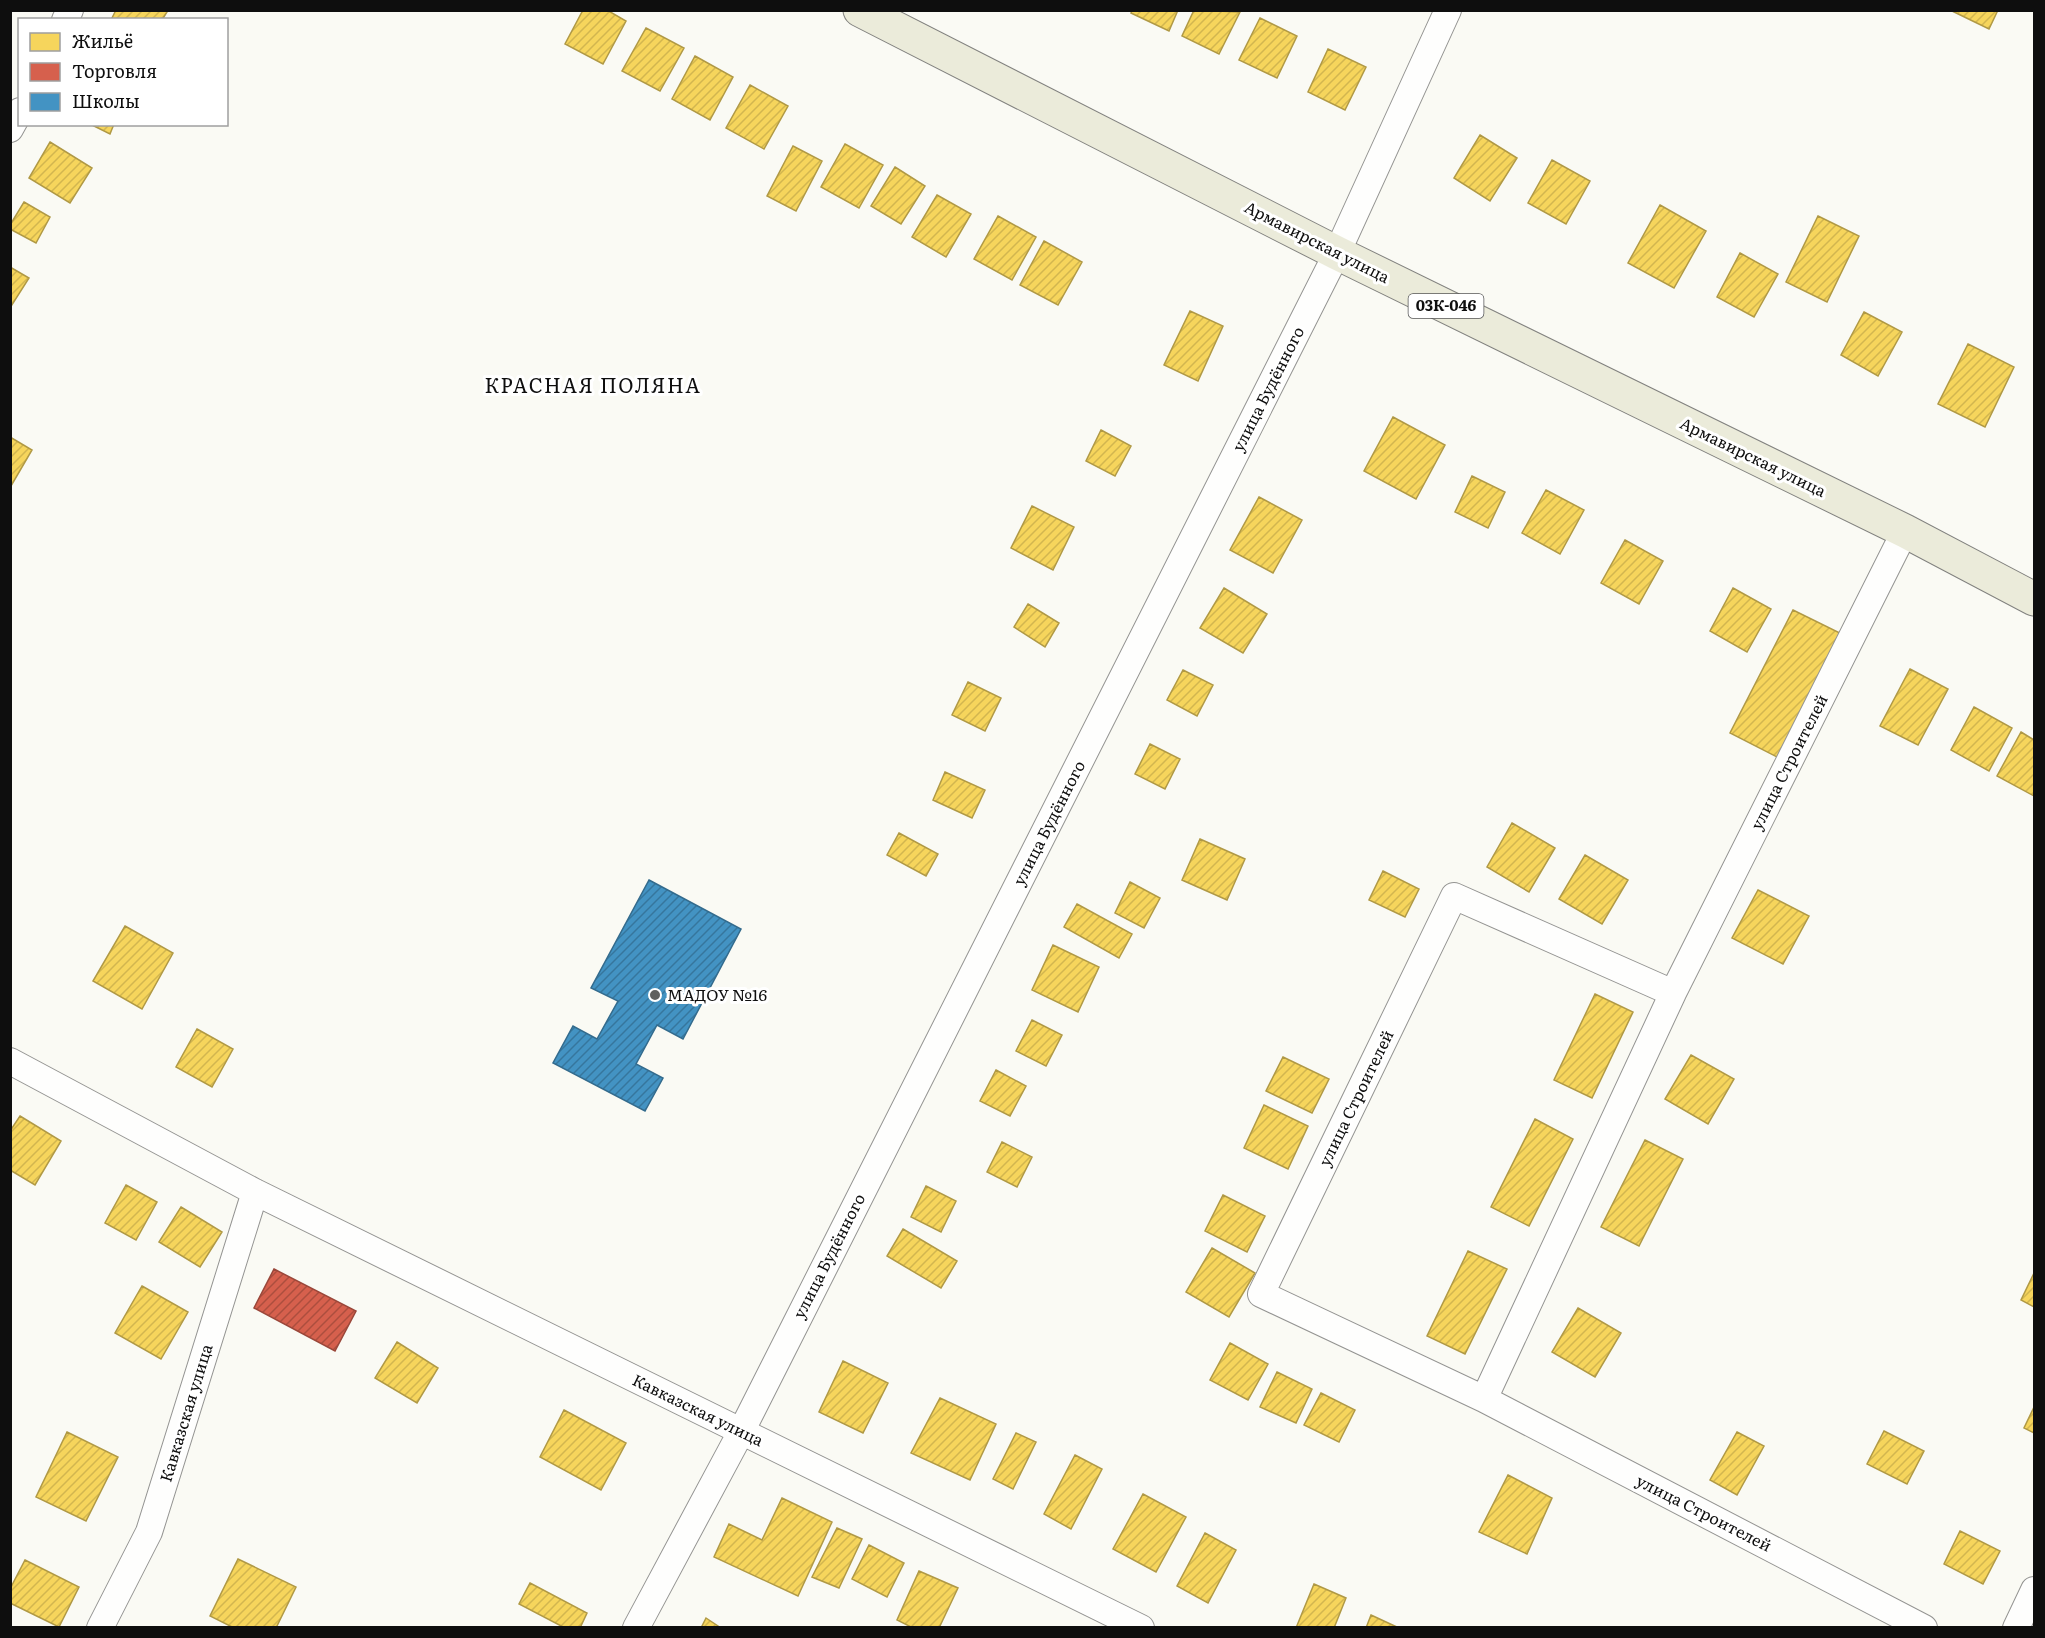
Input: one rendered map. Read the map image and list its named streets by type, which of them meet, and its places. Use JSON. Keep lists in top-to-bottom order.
{
  "streets": {
    "main road": ["Армавирская улица", "03К-046"],
    "street": ["улица Будённого", "улица Строителей", "Кавказская улица"]
  },
  "crossings": [
    ["Армавирская улица", "улица Будённого"],
    ["Армавирская улица", "улица Строителей"],
    ["улица Будённого", "Кавказская улица"]
  ],
  "districts": ["КРАСНАЯ ПОЛЯНА"],
  "places": ["МАДОУ №16"],
  "legend": ["Жильё", "Торговля", "Школы"]
}
